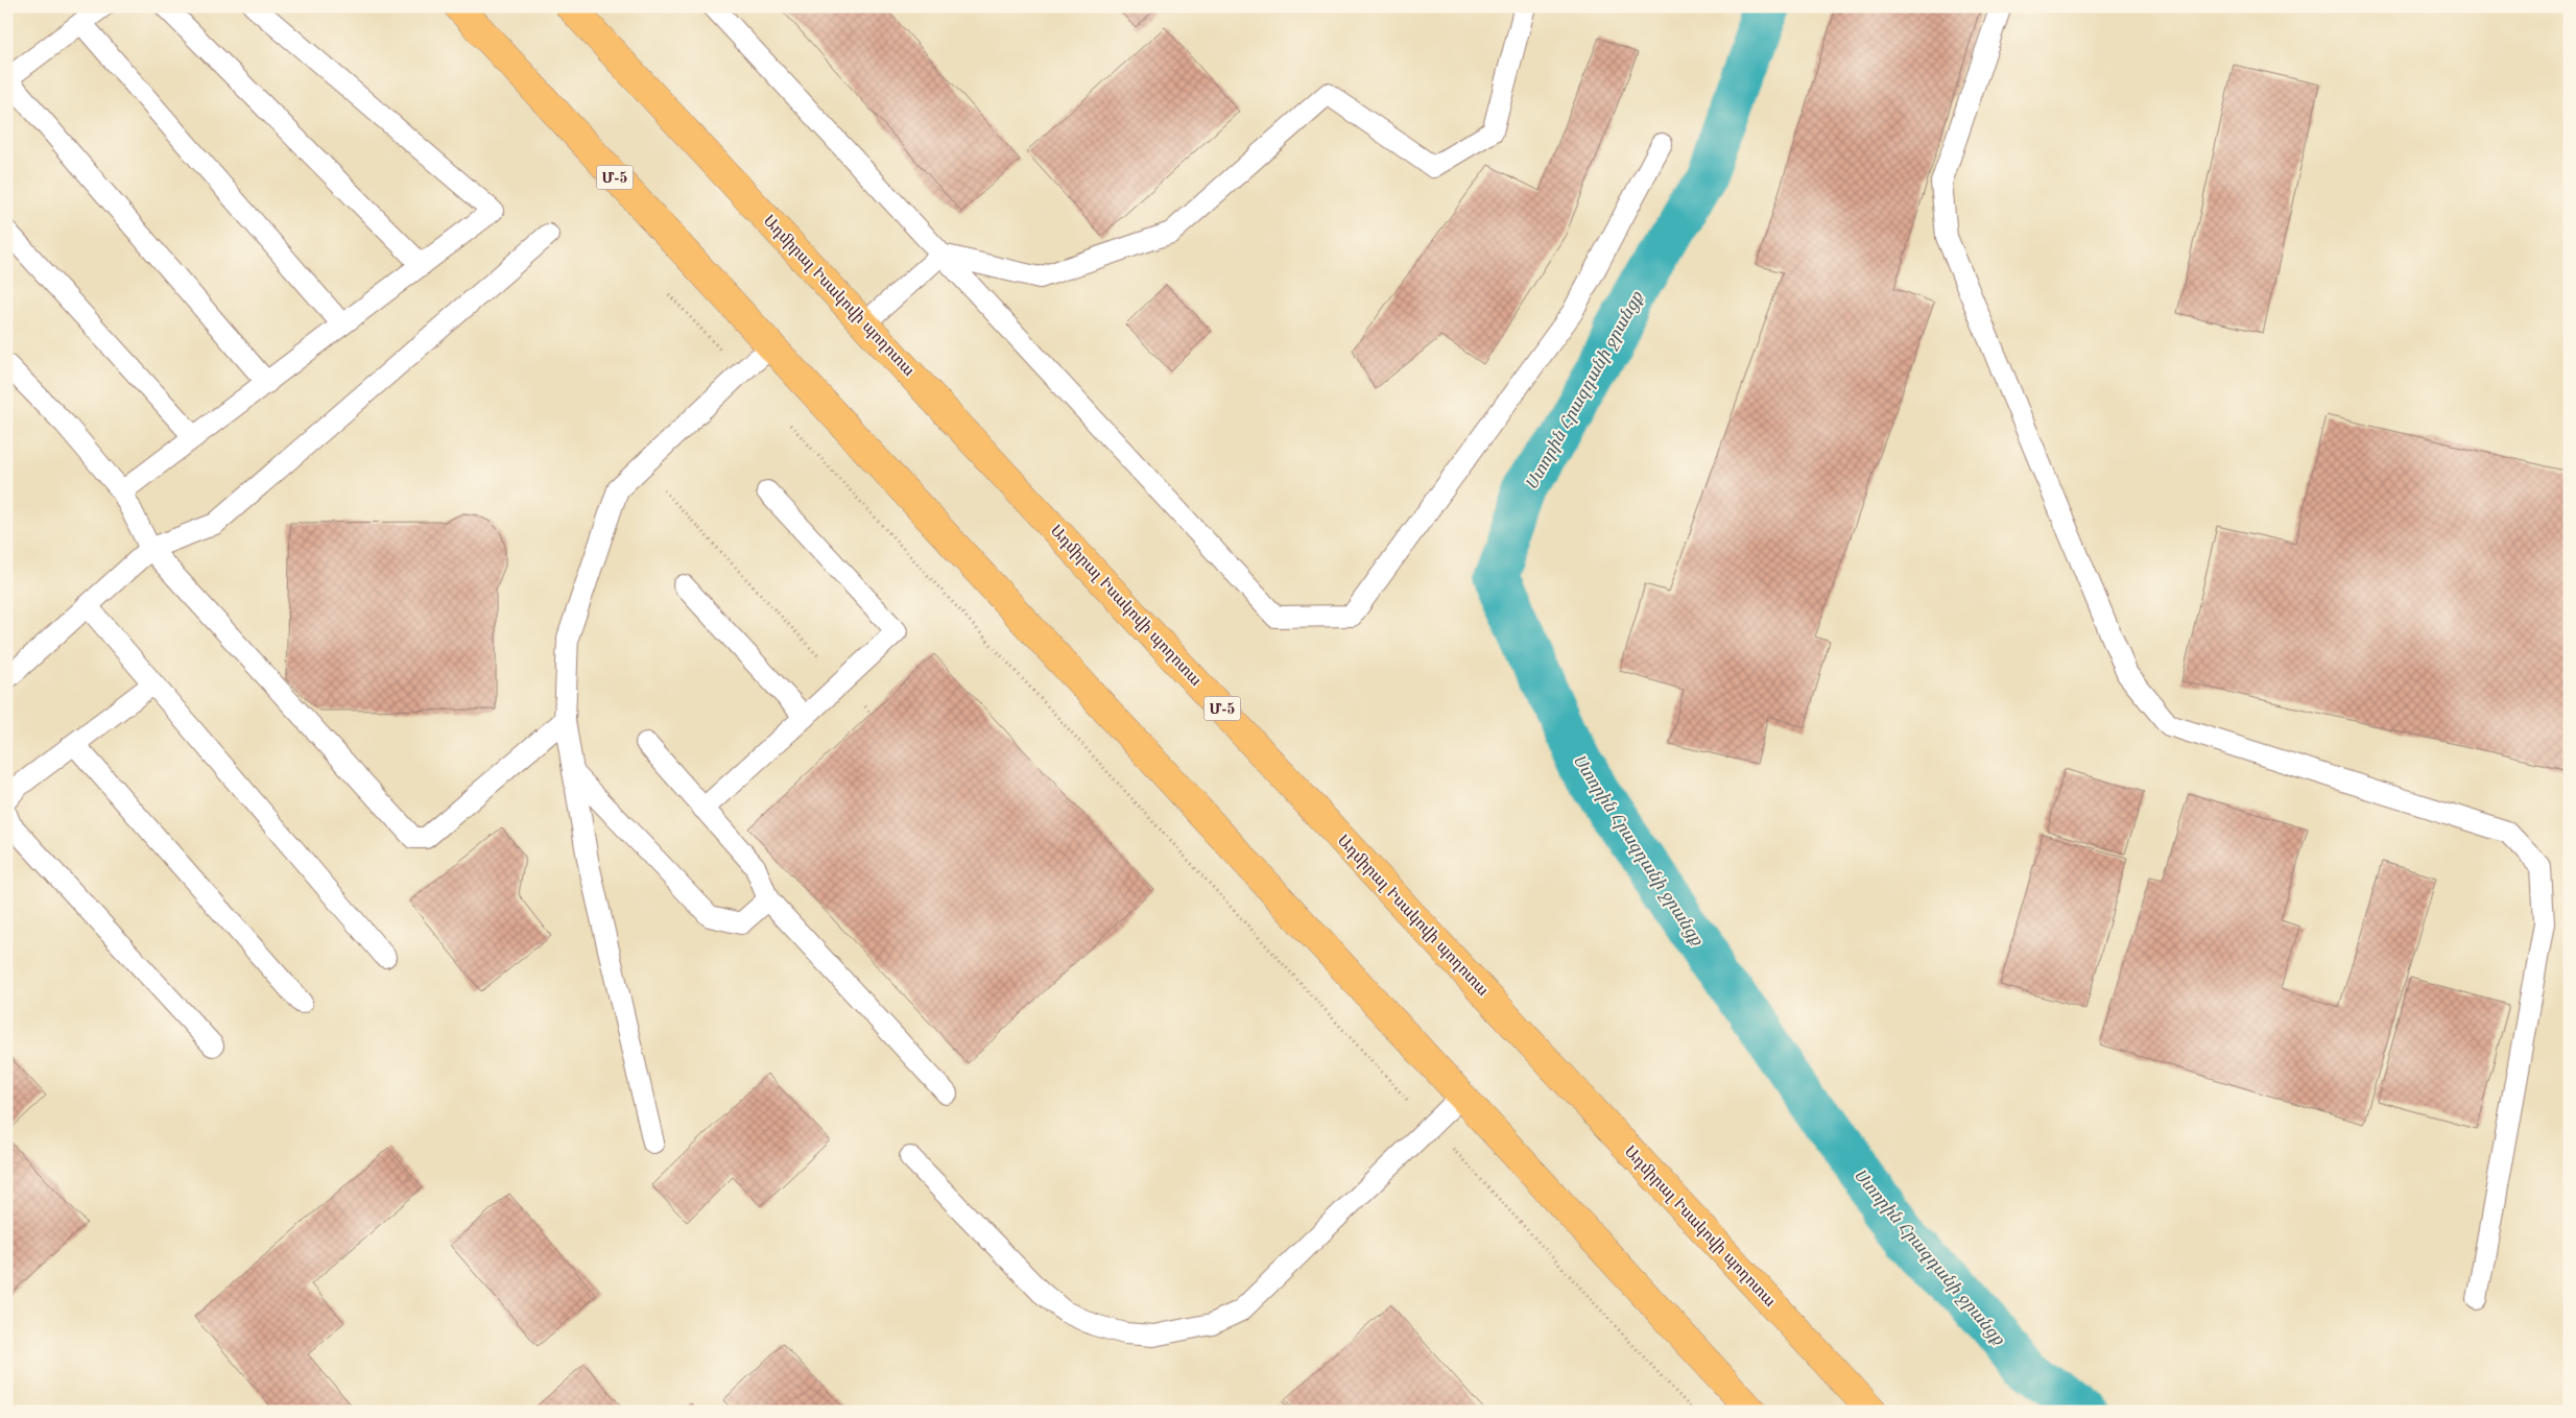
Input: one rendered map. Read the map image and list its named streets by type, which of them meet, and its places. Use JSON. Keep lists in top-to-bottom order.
{
  "streets": {
    "highway": ["Մ-5", "Ադմիրալ Իսակովի պողոտա"]
  },
  "water": ["Ստորին Հրազդանի ջրանցք"]
}
